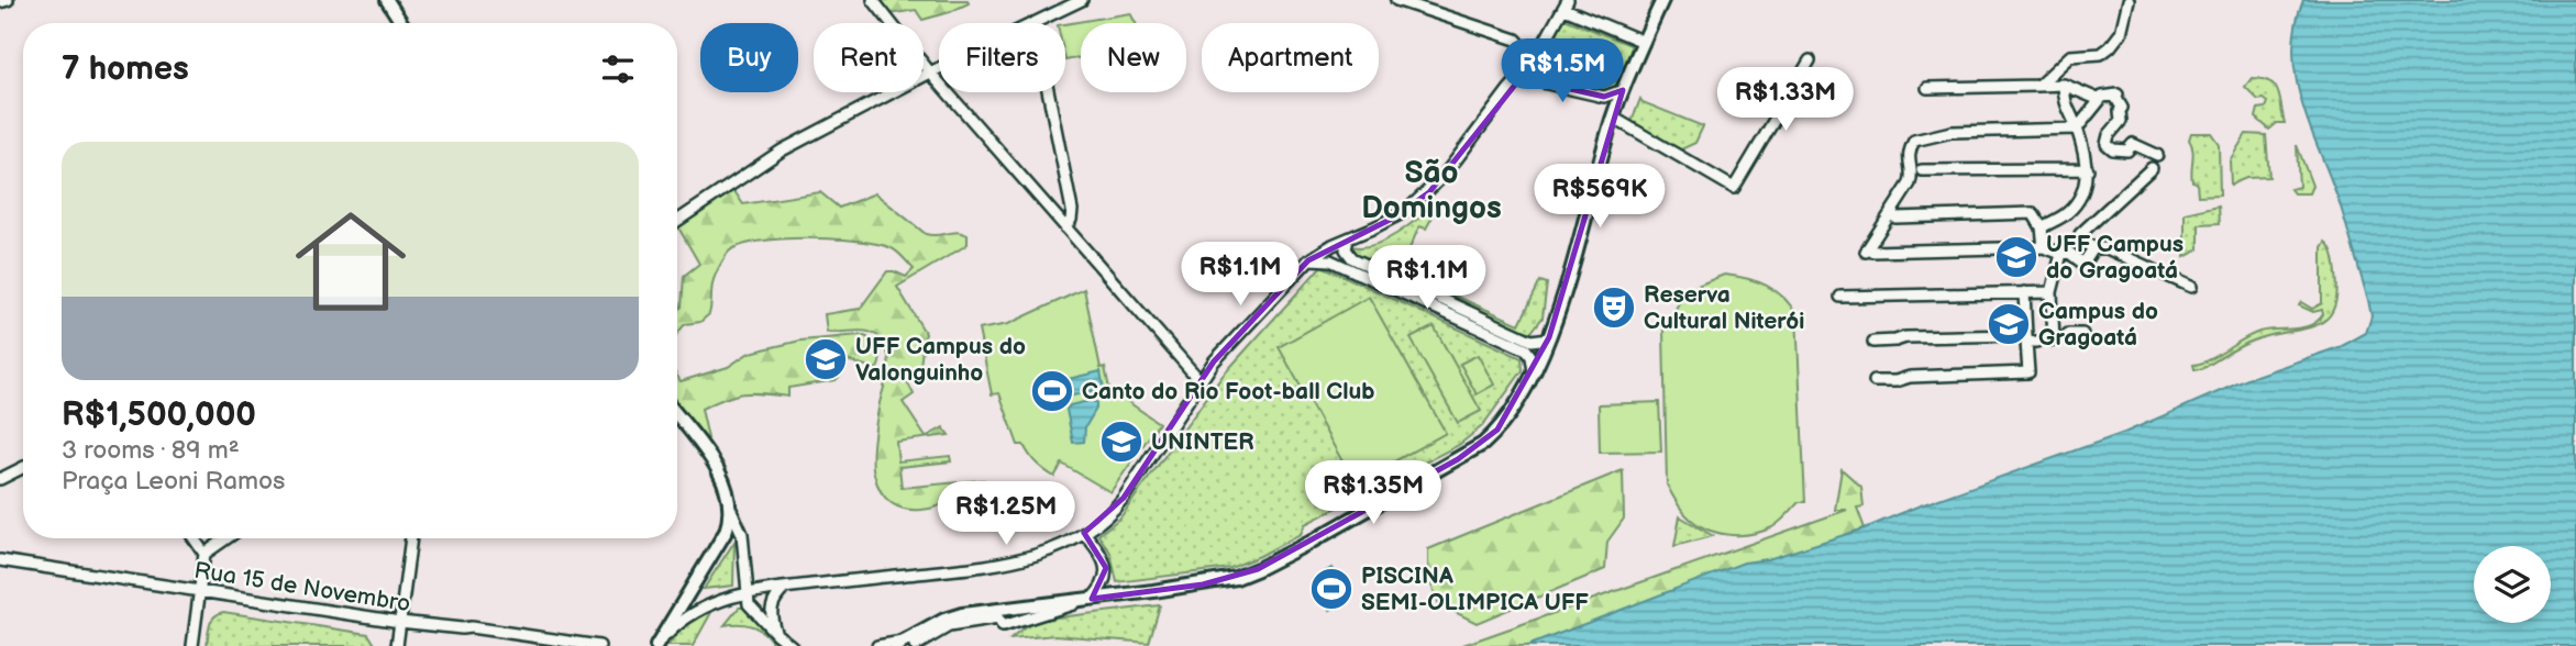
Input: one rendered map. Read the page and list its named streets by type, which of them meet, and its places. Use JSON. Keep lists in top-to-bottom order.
{
  "streets": {
    "street": ["Rua 15 de Novembro"]
  },
  "districts": ["São Domingos"],
  "places": {
    "school or university": [
      "UFF Campus do Gragoatá",
      "Campus do Gragoatá",
      "UFF Campus do Valonguinho",
      "UNINTER"
    ],
    "theatre": ["Reserva Cultural Niterói"],
    "sports": ["Canto do Rio Foot-ball Club", "PISCINA SEMI-OLIMPICA UFF"]
  },
  "page": {
    "chip": [
      "Buy",
      "Rent",
      "Filters",
      "New",
      "Apartment"
    ],
    "heading": "7 homes",
    "price": [
      "R$1.5M",
      "R$1.33M",
      "R$569K",
      "R$1.1M",
      "R$1.1M",
      "R$1.35M",
      "R$1.25M"
    ],
    "list": [
      {
        "name": "R$1,500,000",
        "note": "3 rooms · 89 m² · Praça Leoni Ramos"
      }
    ]
  }
}
